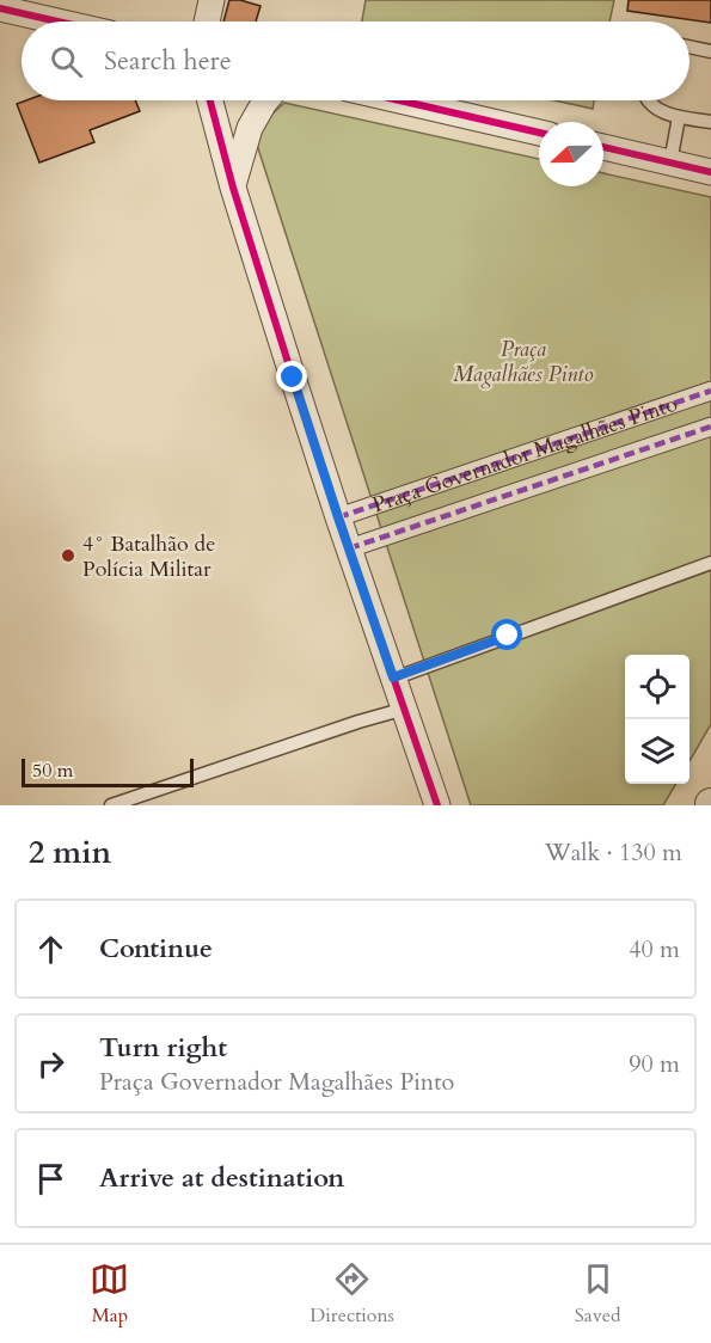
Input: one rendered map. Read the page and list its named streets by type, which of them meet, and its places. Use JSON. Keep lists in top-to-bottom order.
{
  "streets": {
    "street": ["Praça Governador Magalhães Pinto"]
  },
  "parks": ["Praça Magalhães Pinto"],
  "places": ["4° Batalhão de Polícia Militar"],
  "scale_bar": "50 m",
  "north": "left",
  "page": {
    "search": "Search here",
    "scale": "50 m",
    "heading": ["2 min", "Walk · 130 m"],
    "list": [
      ["Continue", "40 m"],
      ["Turn right", "Praça Governador Magalhães Pinto", "90 m"],
      "Arrive at destination"
    ],
    "nav": ["Map", "Directions", "Saved"]
  }
}
